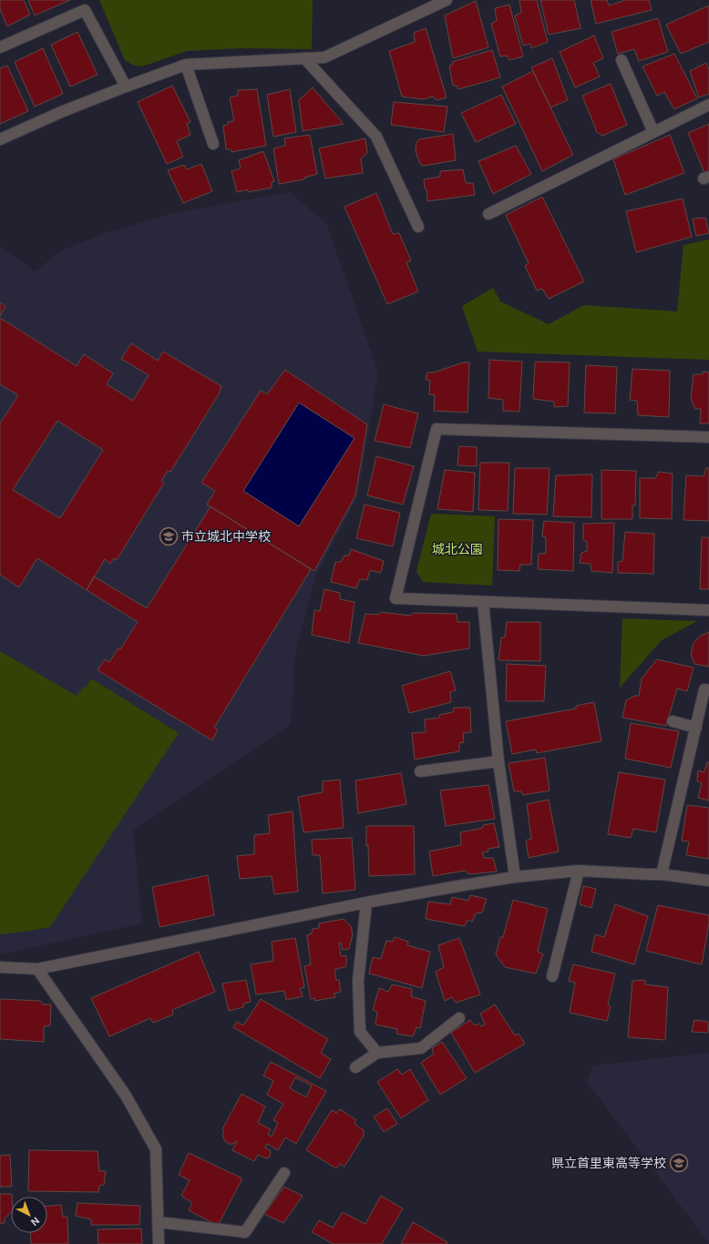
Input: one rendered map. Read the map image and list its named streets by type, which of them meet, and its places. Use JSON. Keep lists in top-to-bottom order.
{
  "parks": ["城北公園"],
  "places": {
    "school or university": ["市立城北中学校", "県立首里東高等学校"]
  },
  "north": "bottom right"
}
